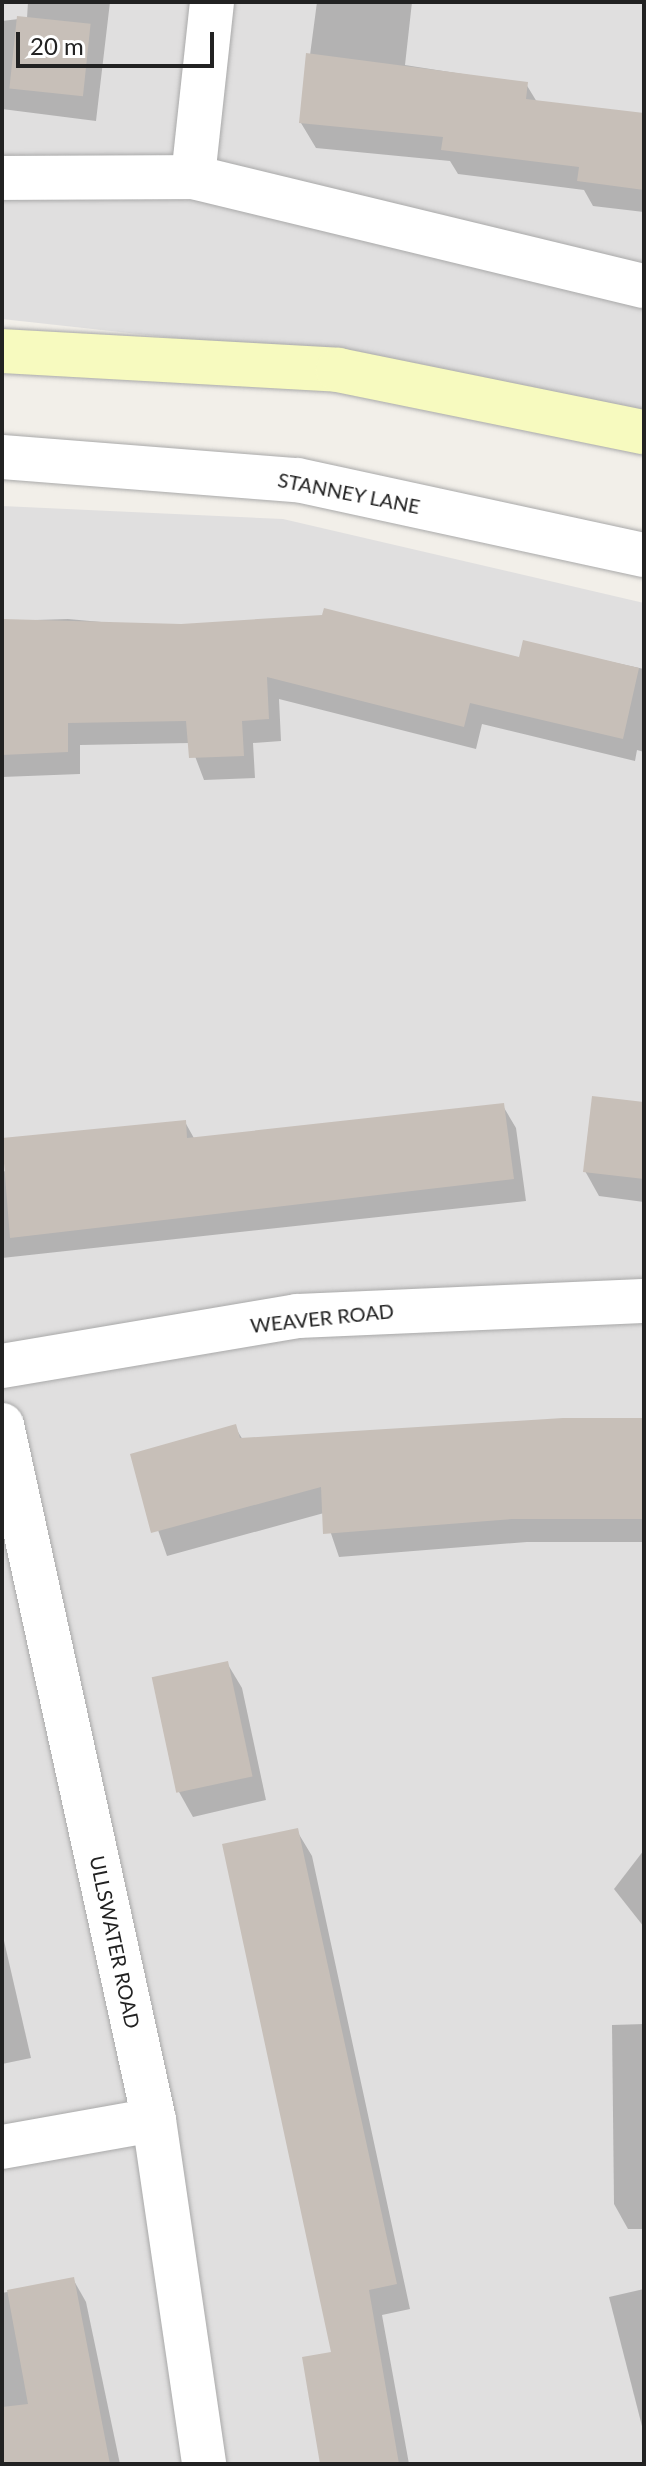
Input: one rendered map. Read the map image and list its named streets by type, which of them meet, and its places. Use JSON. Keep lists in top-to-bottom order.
{
  "streets": {
    "street": ["STANNEY LANE", "WEAVER ROAD", "ULLSWATER ROAD"]
  },
  "scale_bar": "20 m"
}
